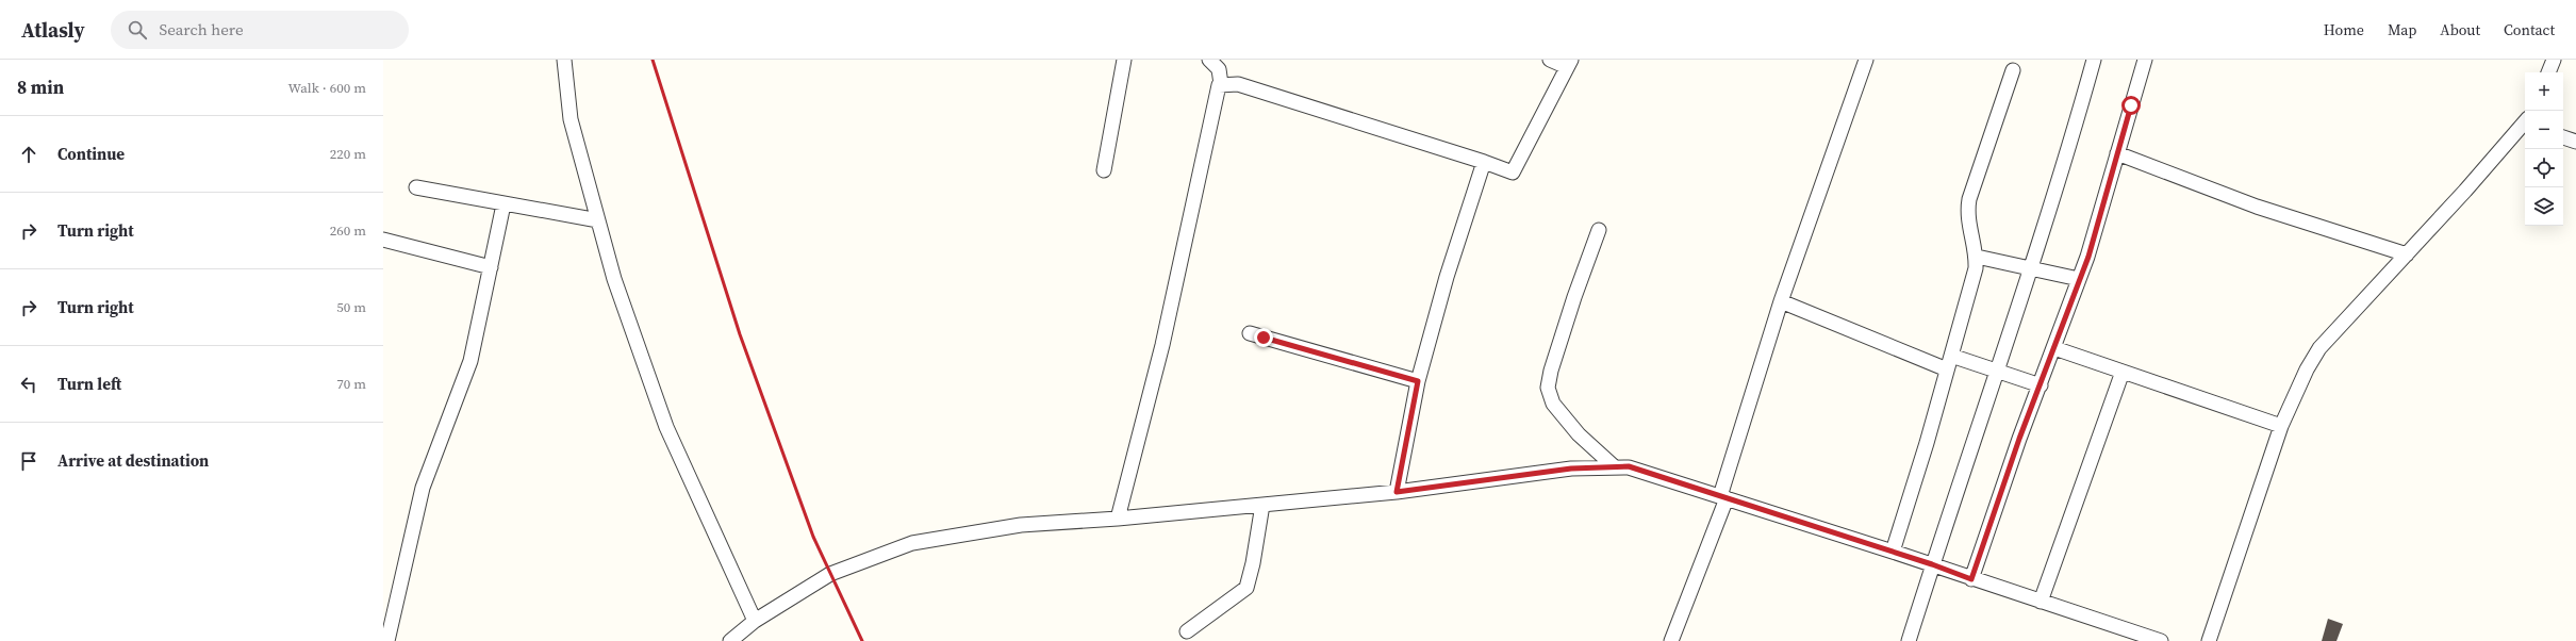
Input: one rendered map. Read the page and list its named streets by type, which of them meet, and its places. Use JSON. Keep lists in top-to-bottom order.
{
  "page": {
    "header": "Atlasly",
    "search": "Search here",
    "nav": [
      "Home",
      "Map",
      "About",
      "Contact"
    ],
    "heading": ["8 min", "Walk · 600 m"],
    "map_buttons": ["+", "−"],
    "list": [
      ["Continue", "220 m"],
      ["Turn right", "260 m"],
      ["Turn right", "50 m"],
      ["Turn left", "70 m"],
      "Arrive at destination"
    ]
  }
}
